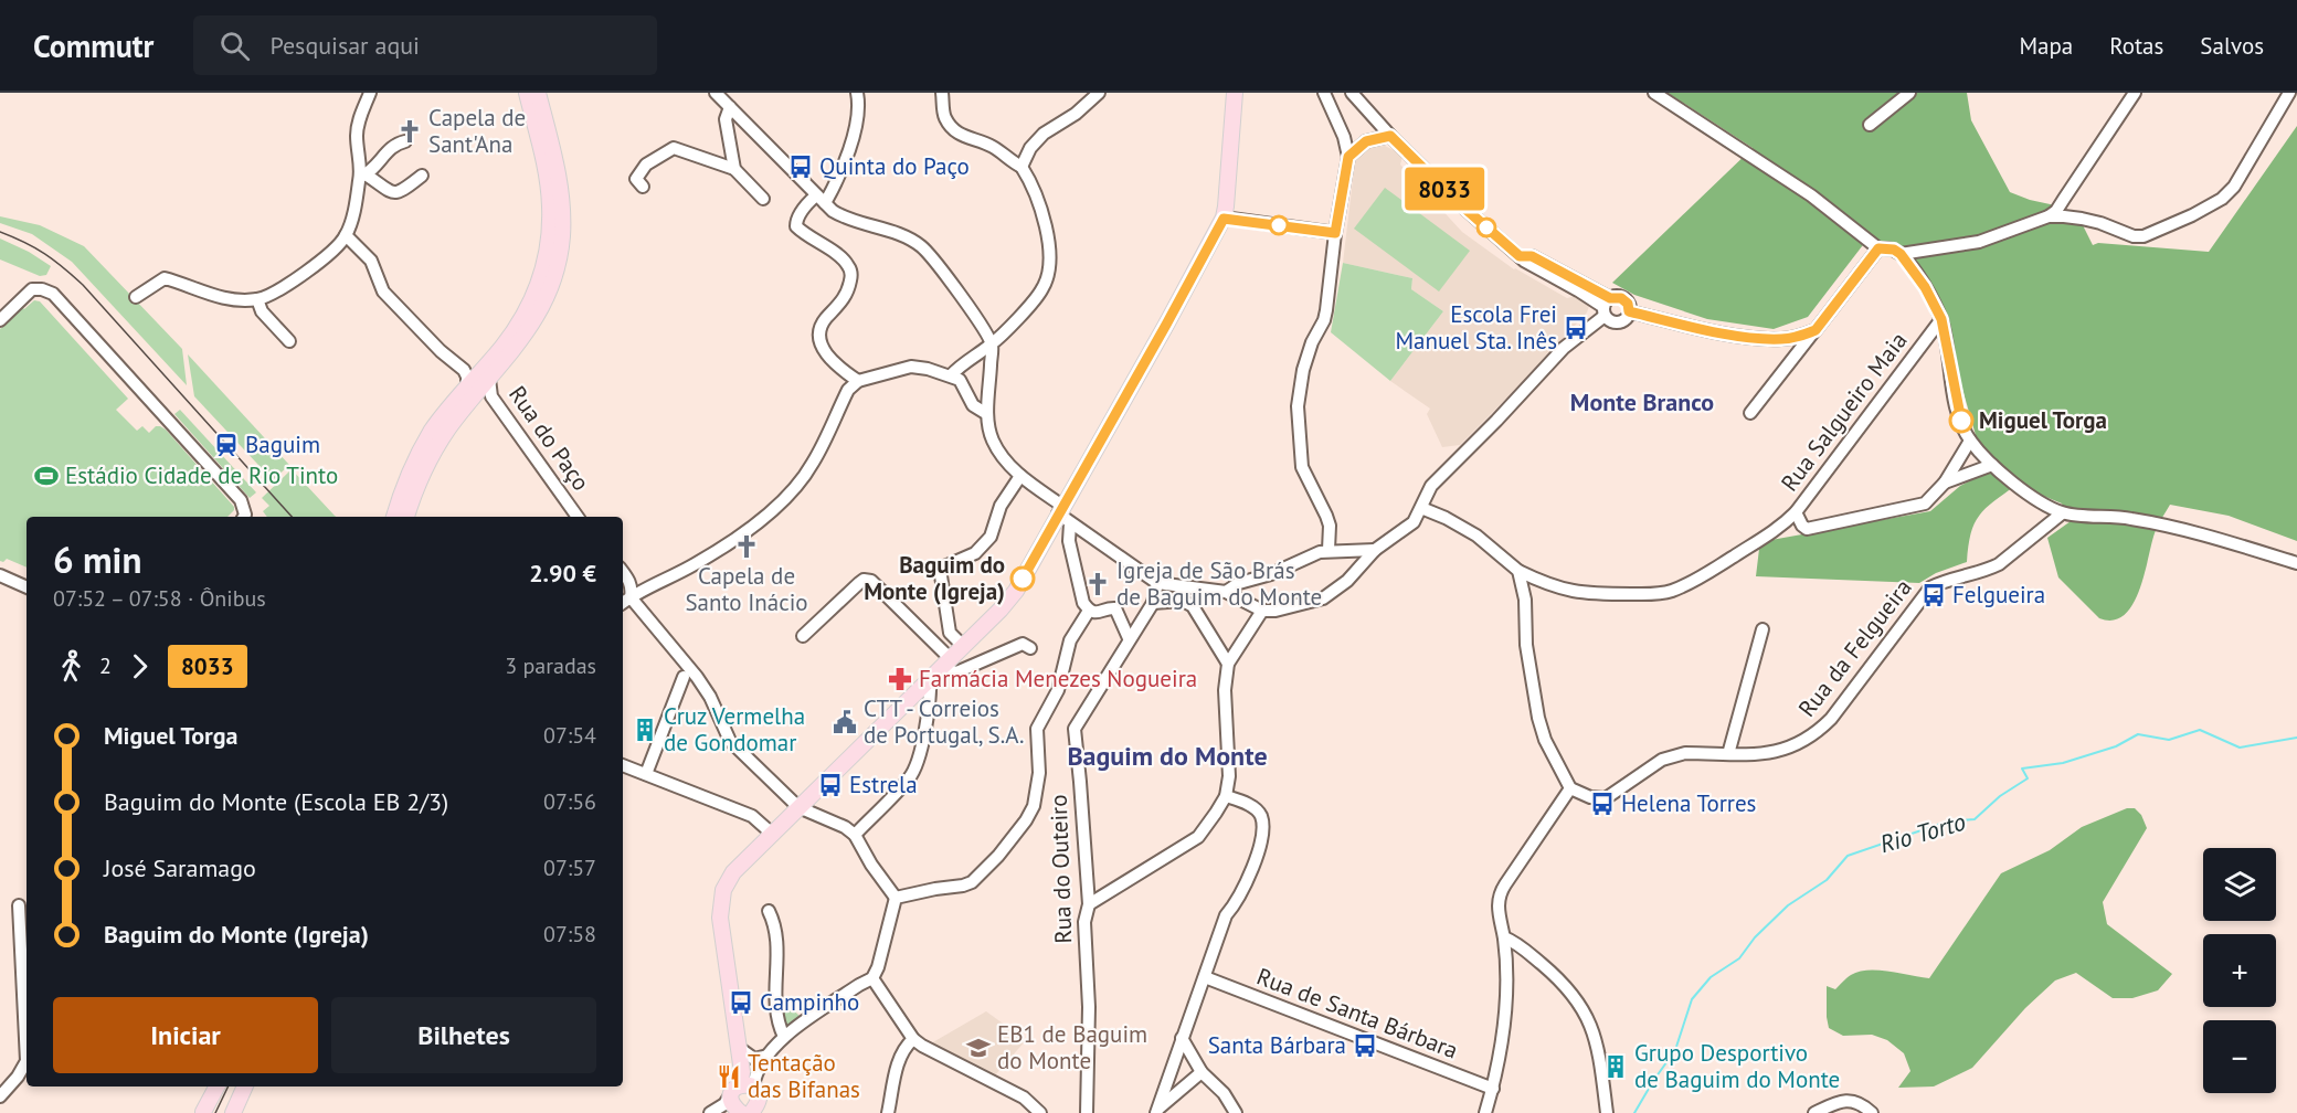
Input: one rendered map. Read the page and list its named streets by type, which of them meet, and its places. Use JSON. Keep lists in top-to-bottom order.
{
  "streets": {
    "street": [
      "Rua Salgueiro Maia",
      "Rua do Paço",
      "Rua da Felgueira",
      "Rua do Outeiro",
      "Rua de Santa Bárbara"
    ]
  },
  "districts": ["Monte Branco", "Baguim do Monte"],
  "water": ["Rio Torto"],
  "places": {
    "church": ["Capela de Sant'Ana", "Capela de Santo Inácio", "Igreja de São Brás de Baguim do Monte"],
    "bus stop": [
      "Quinta do Paço",
      "Escola Frei Manuel Sta. Inês",
      "Felgueira",
      "Estrela",
      "Helena Torres",
      "Campinho",
      "Santa Bárbara"
    ],
    "other": ["Miguel Torga", "Baguim do Monte (Igreja)"],
    "station": ["Baguim"],
    "sports": ["Estádio Cidade de Rio Tinto"],
    "pharmacy": ["Farmácia Menezes Nogueira"],
    "public building": ["CTT - Correios de Portugal, S.A."],
    "building": ["Cruz Vermelha de Gondomar", "Grupo Desportivo de Baguim do Monte"],
    "school or university": ["EB1 de Baguim do Monte"],
    "restaurant": ["Tentação das Bifanas"]
  },
  "lines": ["bus line 8033"],
  "page": {
    "header": "Commutr",
    "search": "Pesquisar aqui",
    "nav": ["Mapa", "Rotas", "Salvos"],
    "on_map": "8033",
    "heading": ["6 min", "07:52 – 07:58 · Ônibus", "2.90 €"],
    "legs": ["2", "8033", "3 paradas"],
    "list": [
      {
        "name": "Miguel Torga",
        "value": "07:54"
      },
      {
        "name": "Baguim do Monte (Escola EB 2/3)",
        "value": "07:56"
      },
      {
        "name": "José Saramago",
        "value": "07:57"
      },
      {
        "name": "Baguim do Monte (Igreja)",
        "value": "07:58"
      }
    ],
    "map_buttons": ["+", "−"],
    "buttons": ["Iniciar", "Bilhetes"]
  }
}
